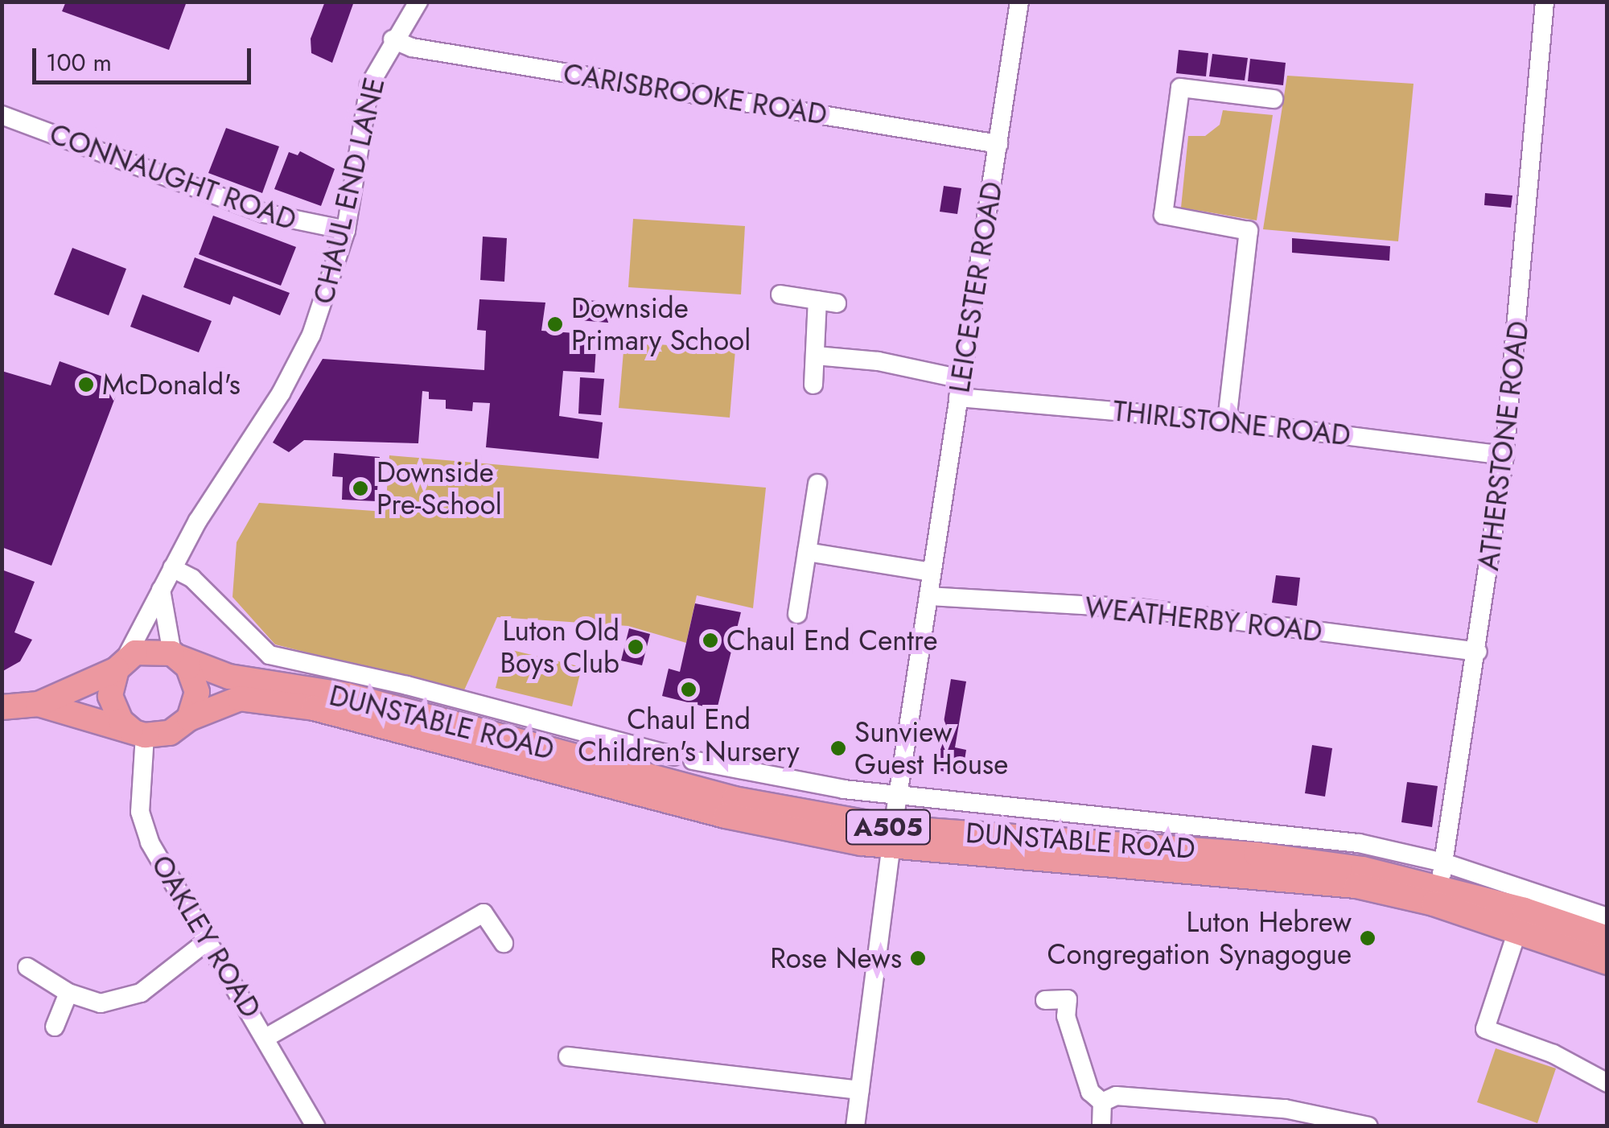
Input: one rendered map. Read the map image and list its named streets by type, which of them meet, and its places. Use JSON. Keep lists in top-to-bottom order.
{
  "streets": {
    "main road": ["DUNSTABLE ROAD", "A505"],
    "street": [
      "CARISBROOKE ROAD",
      "CONNAUGHT ROAD",
      "CHAUL END LANE",
      "LEICESTER ROAD",
      "THIRLSTONE ROAD",
      "ATHERSTONE ROAD",
      "WEATHERBY ROAD",
      "OAKLEY ROAD"
    ]
  },
  "crossings": [
    ["CARISBROOKE ROAD", "CHAUL END LANE"],
    ["CARISBROOKE ROAD", "LEICESTER ROAD"],
    ["CONNAUGHT ROAD", "CHAUL END LANE"],
    ["CHAUL END LANE", "DUNSTABLE ROAD"],
    ["CHAUL END LANE", "OAKLEY ROAD"],
    ["LEICESTER ROAD", "THIRLSTONE ROAD"],
    ["LEICESTER ROAD", "WEATHERBY ROAD"],
    ["LEICESTER ROAD", "DUNSTABLE ROAD"],
    ["THIRLSTONE ROAD", "ATHERSTONE ROAD"],
    ["ATHERSTONE ROAD", "WEATHERBY ROAD"],
    ["ATHERSTONE ROAD", "DUNSTABLE ROAD"],
    ["DUNSTABLE ROAD", "OAKLEY ROAD"]
  ],
  "places": [
    "Downside Primary School",
    "McDonald's",
    "Downside Pre-School",
    "Chaul End Centre",
    "Luton Old Boys Club",
    "Chaul End Children's Nursery",
    "Sunview Guest House",
    "Luton Hebrew Congregation Synagogue",
    "Rose News"
  ],
  "scale_bar": "100 m"
}
